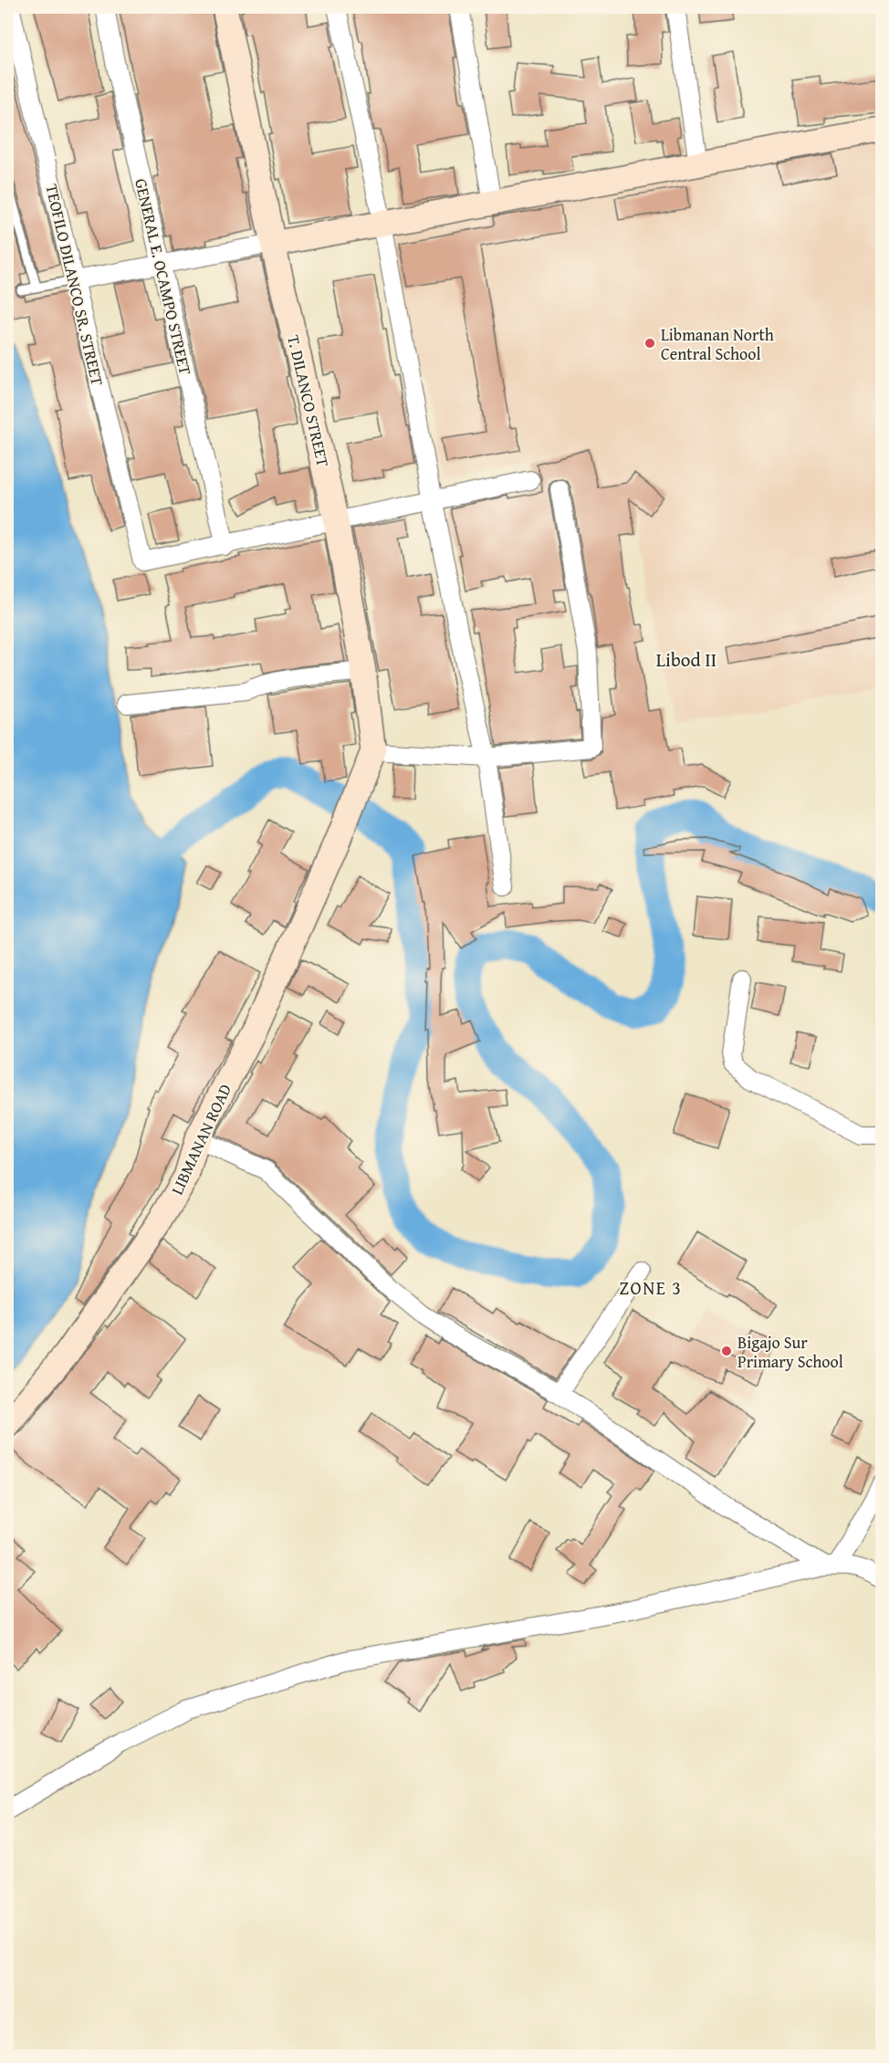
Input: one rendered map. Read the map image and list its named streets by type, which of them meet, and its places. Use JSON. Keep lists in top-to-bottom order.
{
  "streets": {
    "main road": ["T. DILANCO STREET", "LIBMANAN ROAD"],
    "street": ["GENERAL E. OCAMPO STREET", "TEOFILO DILANCO SR. STREET"]
  },
  "crossings": [
    ["GENERAL E. OCAMPO STREET", "TEOFILO DILANCO SR. STREET"],
    ["T. DILANCO STREET", "LIBMANAN ROAD"]
  ],
  "districts": ["Libod Ⅱ", "ZONE 3"],
  "places": ["Libmanan North Central School", "Bigajo Sur Primary School"]
}
